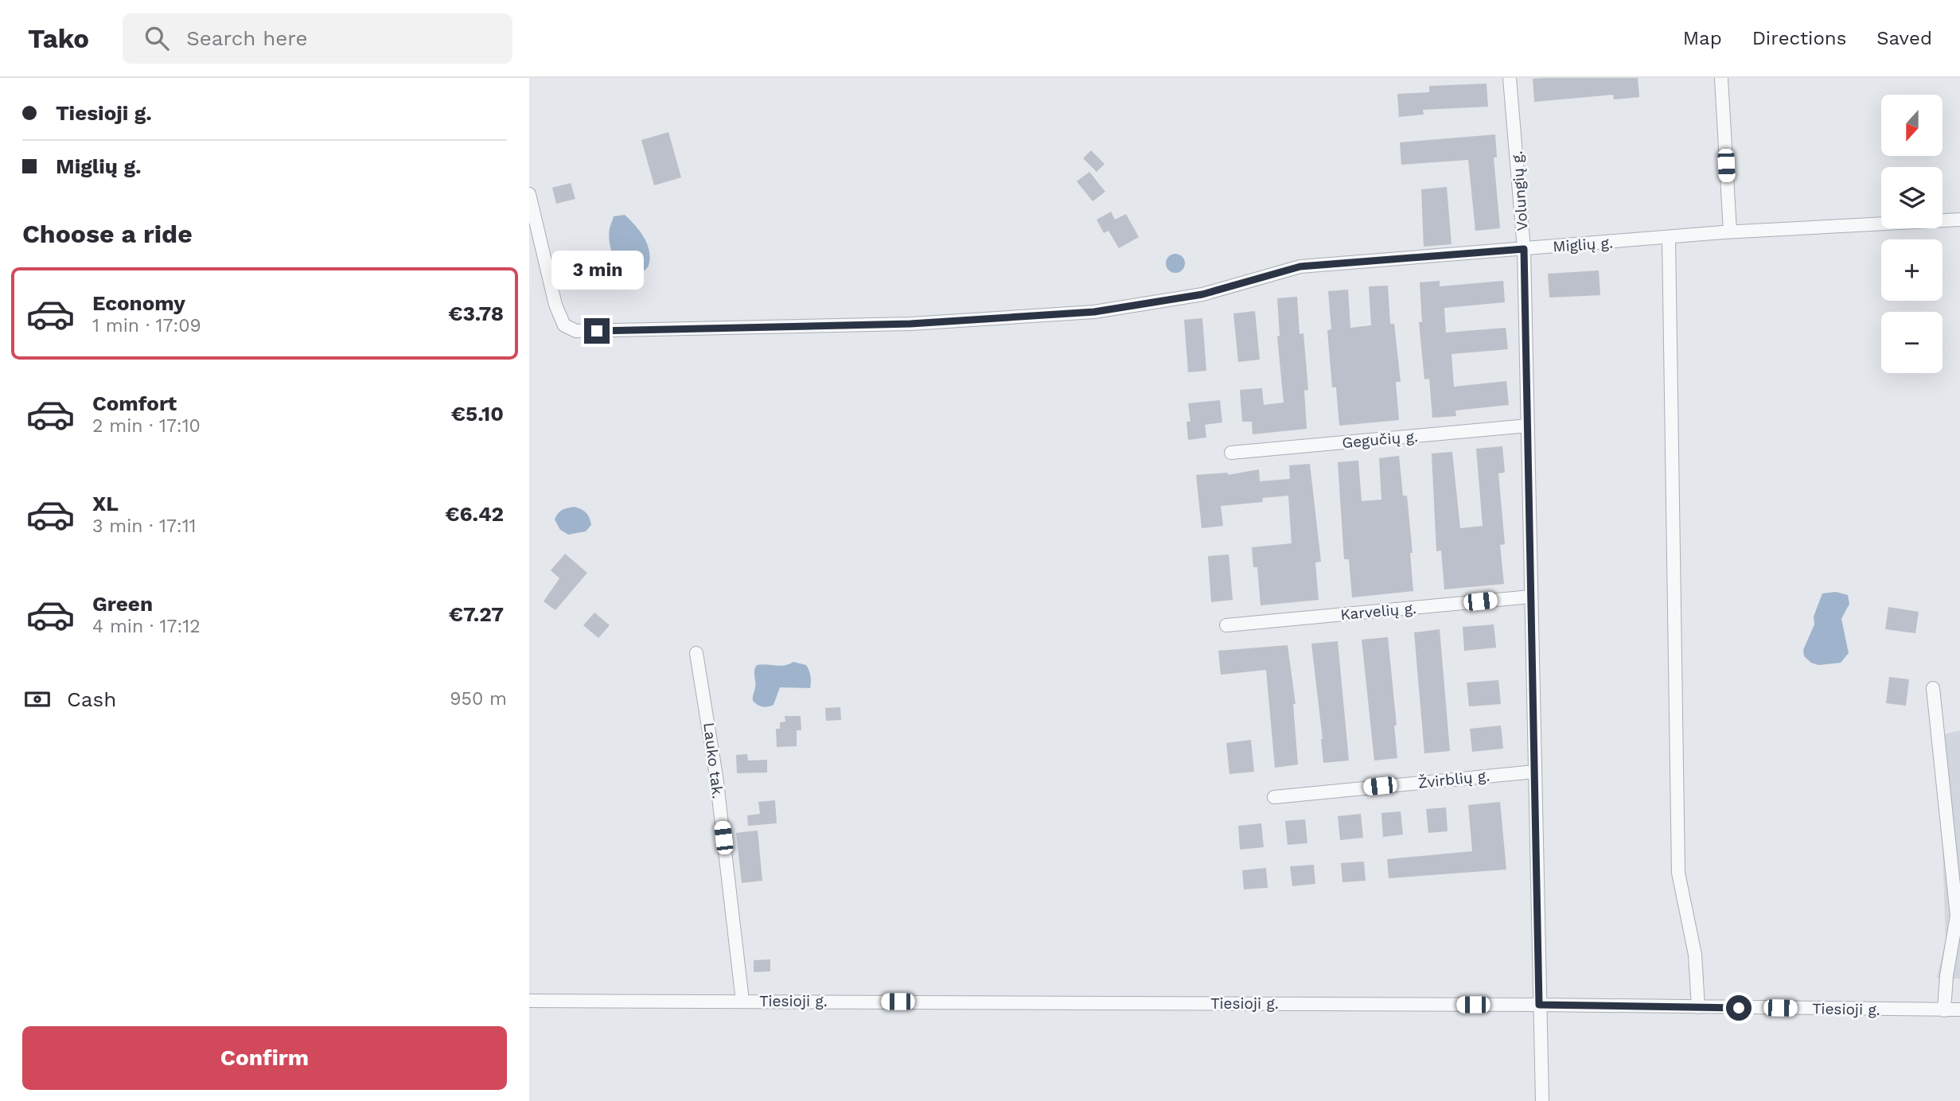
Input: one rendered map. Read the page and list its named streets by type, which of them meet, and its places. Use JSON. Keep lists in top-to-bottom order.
{
  "streets": {
    "street": [
      "Volungių g.",
      "Miglių g.",
      "Gegučių g.",
      "Karvelių g.",
      "Lauko tak.",
      "Žvirblių g.",
      "Tiesioji g."
    ]
  },
  "crossings": [
    ["Volungių g.", "Miglių g."],
    ["Volungių g.", "Gegučių g."],
    ["Volungių g.", "Karvelių g."],
    ["Volungių g.", "Žvirblių g."],
    ["Volungių g.", "Tiesioji g."],
    ["Lauko tak.", "Tiesioji g."]
  ],
  "north": "bottom",
  "page": {
    "header": "Tako",
    "search": "Search here",
    "nav": ["Map", "Directions", "Saved"],
    "banner": ["Tiesioji g.", "Miglių g."],
    "map_buttons": ["+", "−"],
    "heading": "Choose a ride",
    "bubble": "3 min",
    "list": [
      {
        "name": "Economy",
        "note": "1 min · 17:09",
        "value": "€3.78"
      },
      {
        "name": "Comfort",
        "note": "2 min · 17:10",
        "value": "€5.10"
      },
      {
        "name": "XL",
        "note": "3 min · 17:11",
        "value": "€6.42"
      },
      {
        "name": "Green",
        "note": "4 min · 17:12",
        "value": "€7.27"
      }
    ],
    "pay": ["Cash", "950 m"],
    "buttons": "Confirm"
  }
}
